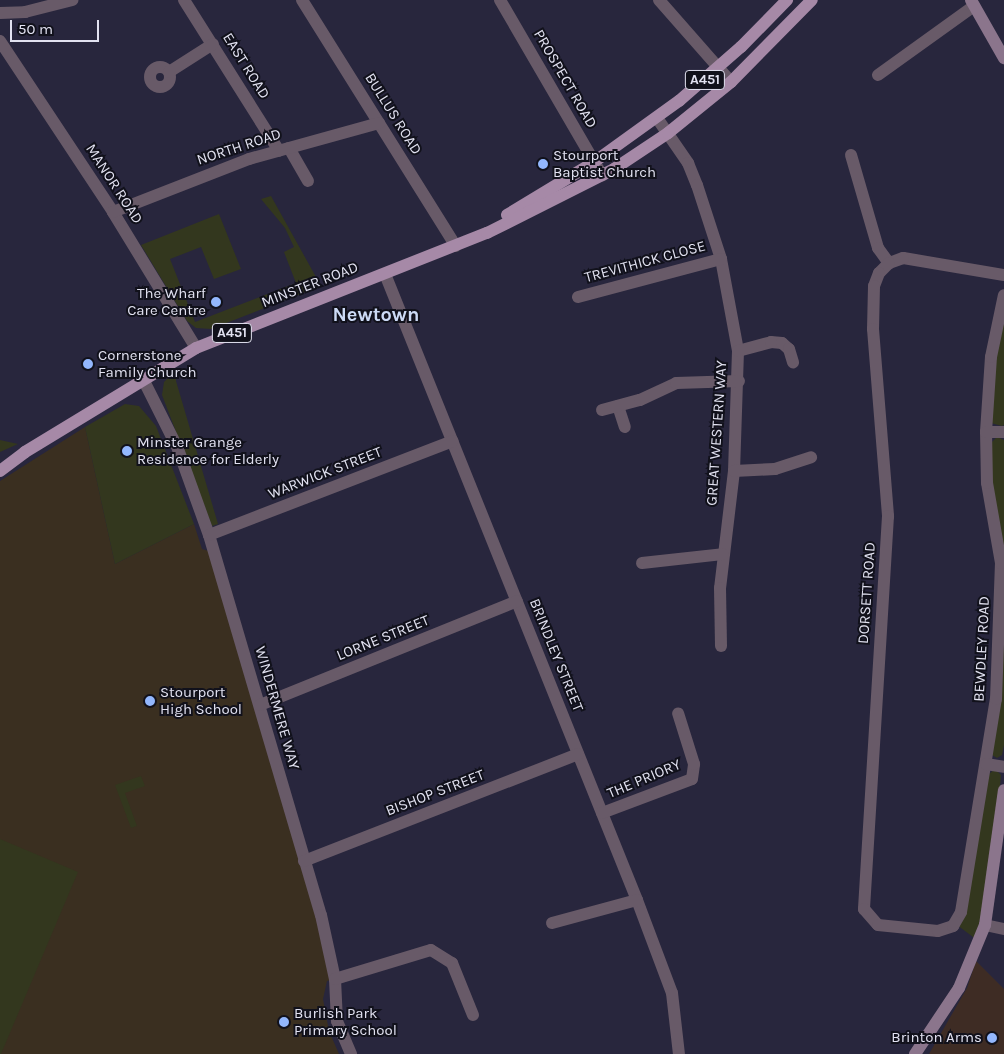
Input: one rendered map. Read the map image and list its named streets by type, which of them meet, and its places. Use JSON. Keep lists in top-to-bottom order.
{
  "streets": {
    "main road": ["A451", "MINSTER ROAD"],
    "street": [
      "EAST ROAD",
      "PROSPECT ROAD",
      "BULLUS ROAD",
      "NORTH ROAD",
      "MANOR ROAD",
      "TREVITHICK CLOSE",
      "GREAT WESTERN WAY",
      "WARWICK STREET",
      "DORSETT ROAD",
      "LORNE STREET",
      "BEWDLEY ROAD",
      "BRINDLEY STREET",
      "WINDERMERE WAY",
      "THE PRIORY",
      "BISHOP STREET"
    ]
  },
  "crossings": [
    ["EAST ROAD", "NORTH ROAD"],
    ["PROSPECT ROAD", "MINSTER ROAD"],
    ["BULLUS ROAD", "NORTH ROAD"],
    ["BULLUS ROAD", "MINSTER ROAD"],
    ["NORTH ROAD", "MANOR ROAD"],
    ["MANOR ROAD", "MINSTER ROAD"],
    ["TREVITHICK CLOSE", "GREAT WESTERN WAY"],
    ["MINSTER ROAD", "GREAT WESTERN WAY"],
    ["MINSTER ROAD", "BRINDLEY STREET"],
    ["MINSTER ROAD", "WINDERMERE WAY"],
    ["WARWICK STREET", "BRINDLEY STREET"],
    ["WARWICK STREET", "WINDERMERE WAY"],
    ["DORSETT ROAD", "BEWDLEY ROAD"],
    ["LORNE STREET", "BRINDLEY STREET"],
    ["LORNE STREET", "WINDERMERE WAY"],
    ["BRINDLEY STREET", "THE PRIORY"],
    ["BRINDLEY STREET", "BISHOP STREET"],
    ["WINDERMERE WAY", "BISHOP STREET"]
  ],
  "districts": ["Newtown"],
  "places": [
    "Stourport Baptist Church",
    "The Wharf Care Centre",
    "Cornerstone Family Church",
    "Minster Grange Residence for Elderly",
    "Stourport High School",
    "Burlish Park Primary School",
    "Brinton Arms"
  ],
  "scale_bar": "50 m"
}
